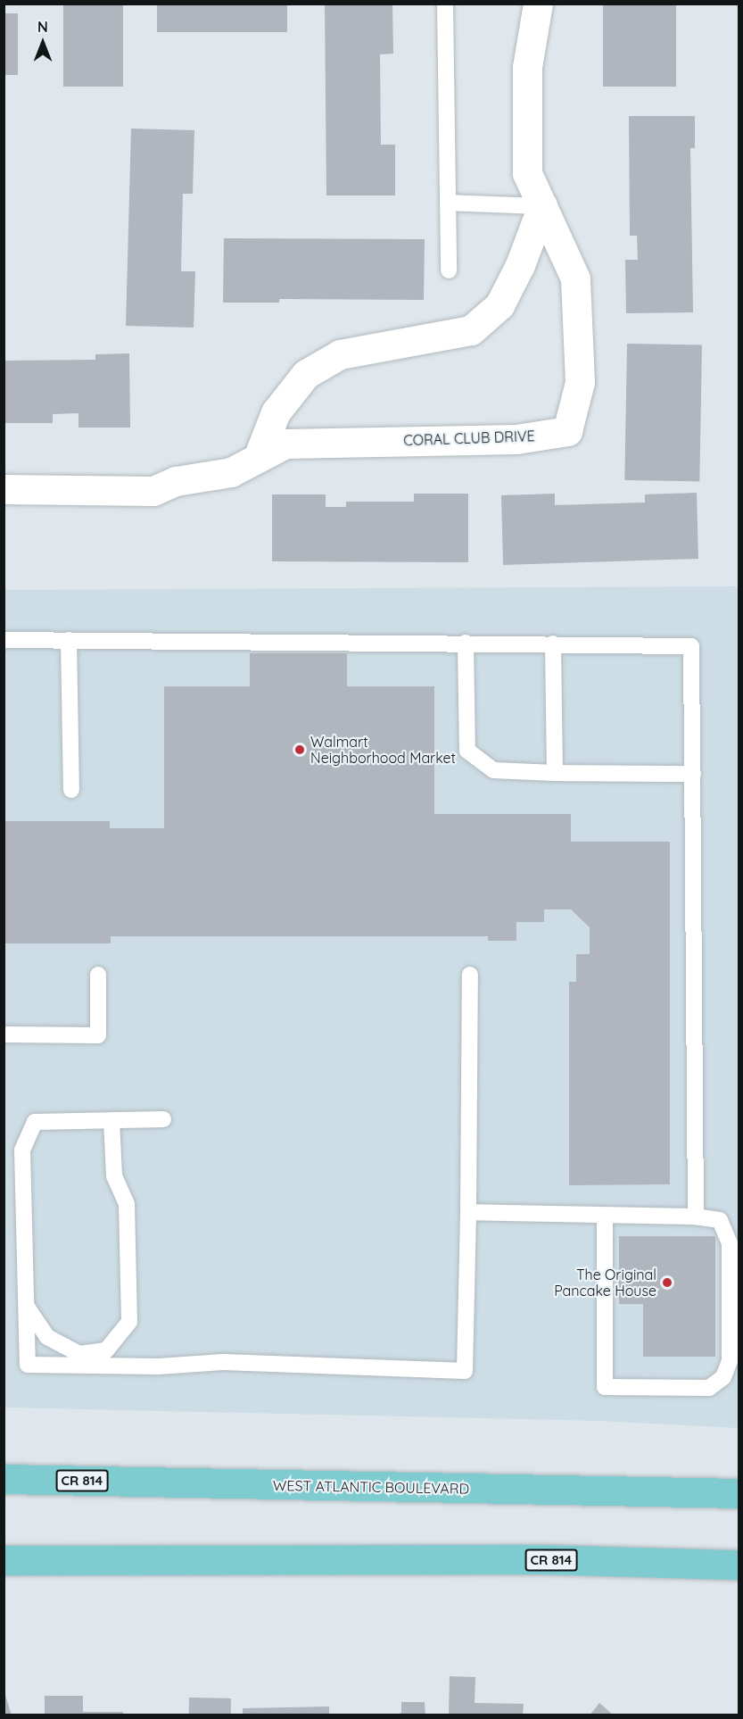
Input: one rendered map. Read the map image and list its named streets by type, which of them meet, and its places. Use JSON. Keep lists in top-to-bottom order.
{
  "streets": {
    "main road": ["CR 814", "WEST ATLANTIC BOULEVARD"],
    "street": ["CORAL CLUB DRIVE"]
  },
  "places": ["Walmart Neighborhood Market", "The Original Pancake House"],
  "north": "top"
}
